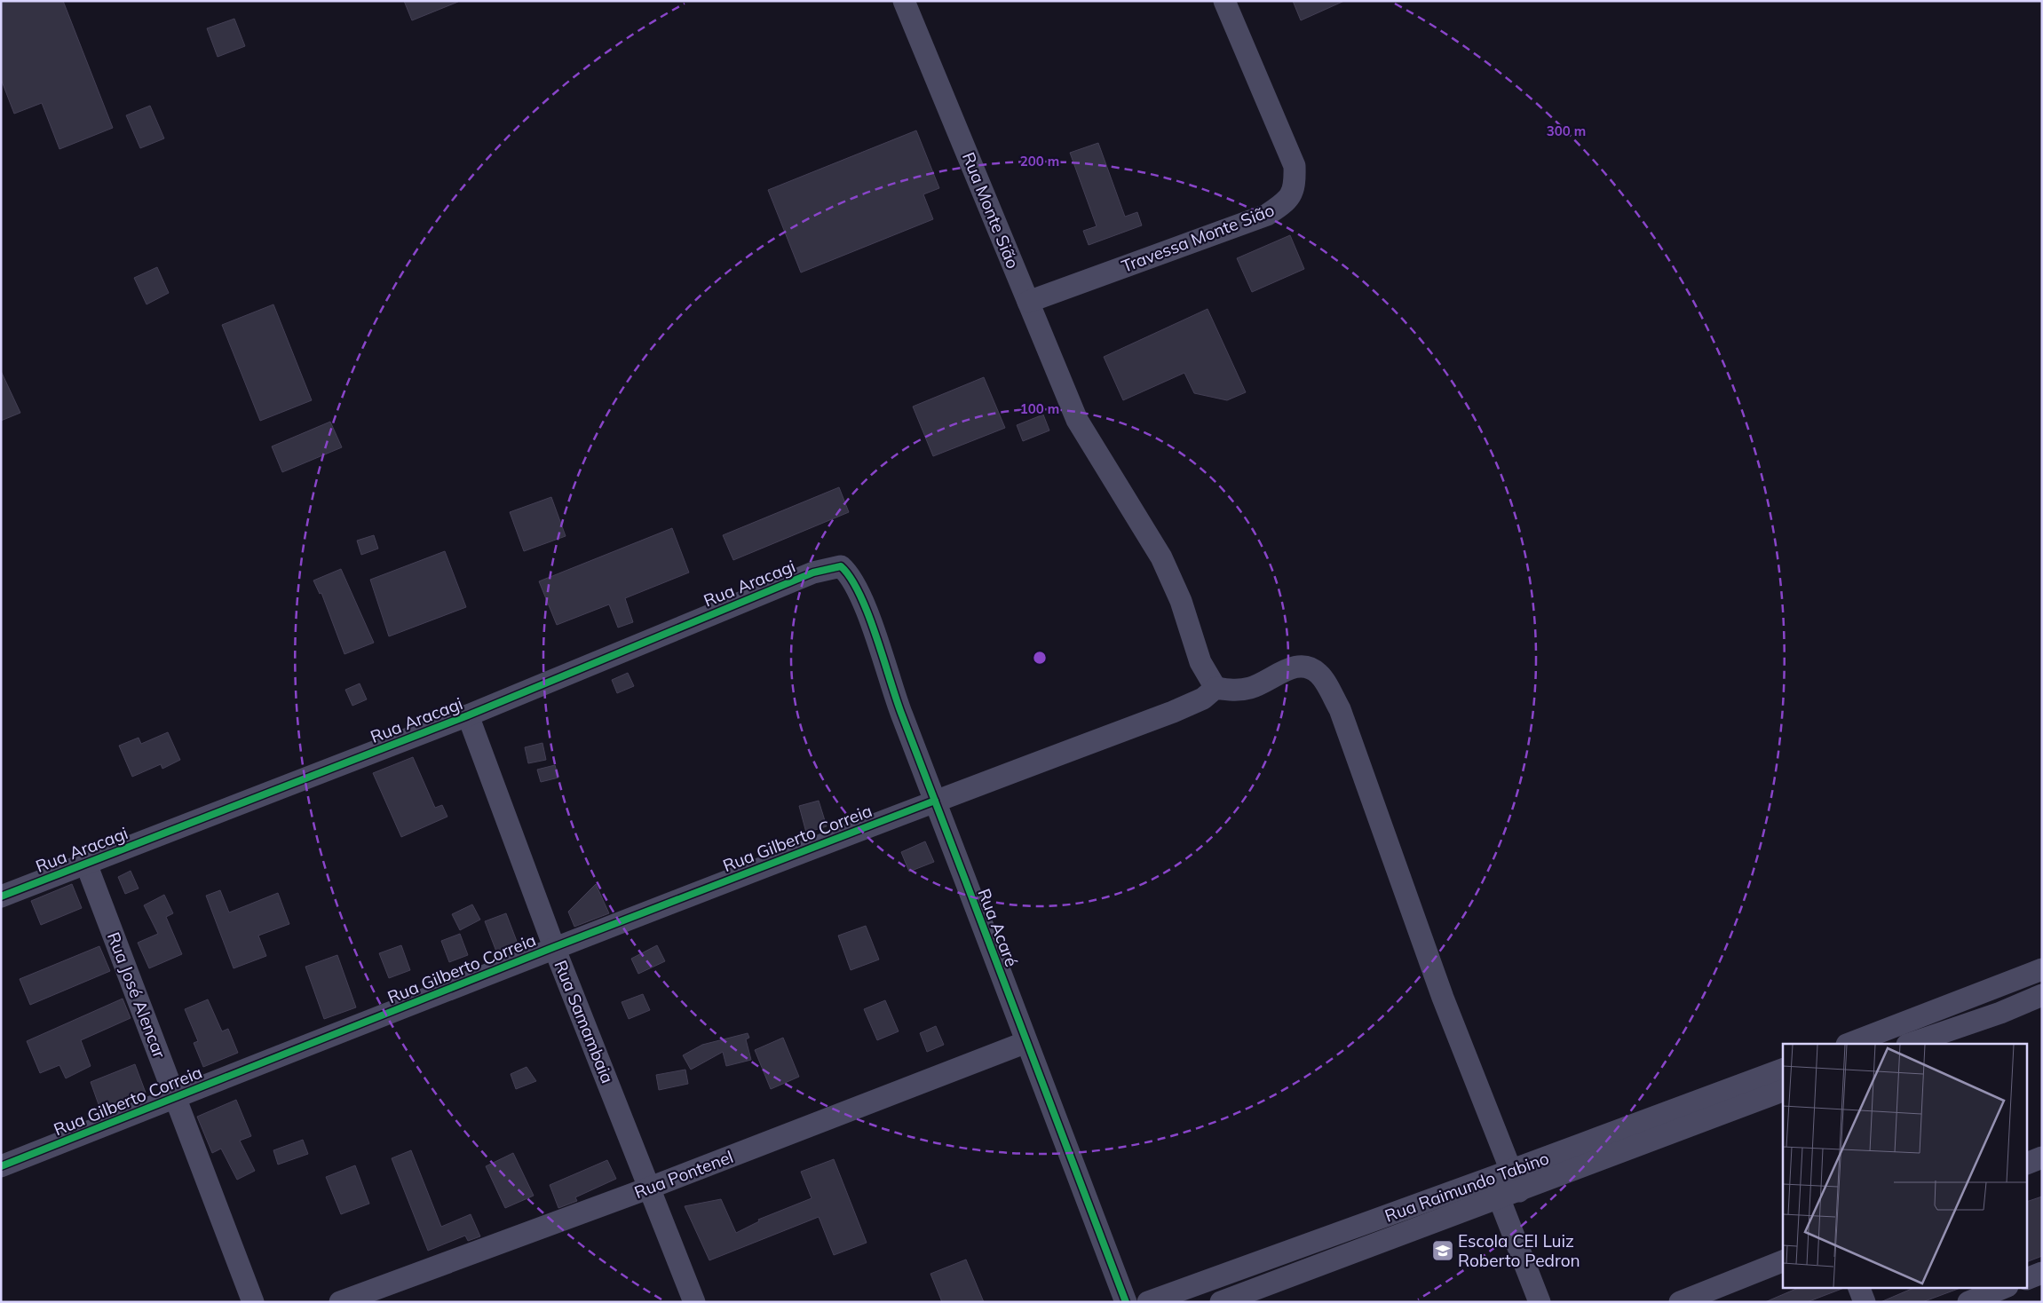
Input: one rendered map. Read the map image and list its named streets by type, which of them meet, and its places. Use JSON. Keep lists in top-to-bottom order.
{
  "streets": {
    "street": [
      "Rua Monte Sião",
      "Travessa Monte Sião",
      "Rua Aracagi",
      "Rua Gilberto Correia",
      "Rua Acaré",
      "Rua José Alencar",
      "Rua Samambaia",
      "Rua Pontenel",
      "Rua Raimundo Tabino"
    ]
  },
  "crossings": [
    ["Rua Monte Sião", "Travessa Monte Sião"],
    ["Rua Monte Sião", "Rua Gilberto Correia"],
    ["Rua Aracagi", "Rua Acaré"],
    ["Rua Aracagi", "Rua José Alencar"],
    ["Rua Aracagi", "Rua Samambaia"],
    ["Rua Gilberto Correia", "Rua Acaré"],
    ["Rua Gilberto Correia", "Rua José Alencar"],
    ["Rua Gilberto Correia", "Rua Samambaia"],
    ["Rua Acaré", "Rua Pontenel"],
    ["Rua Samambaia", "Rua Pontenel"]
  ],
  "places": {
    "school or university": ["Escola CEI Luiz Roberto Pedron"]
  },
  "rings": ["300 m", "200 m", "100 m"]
}
